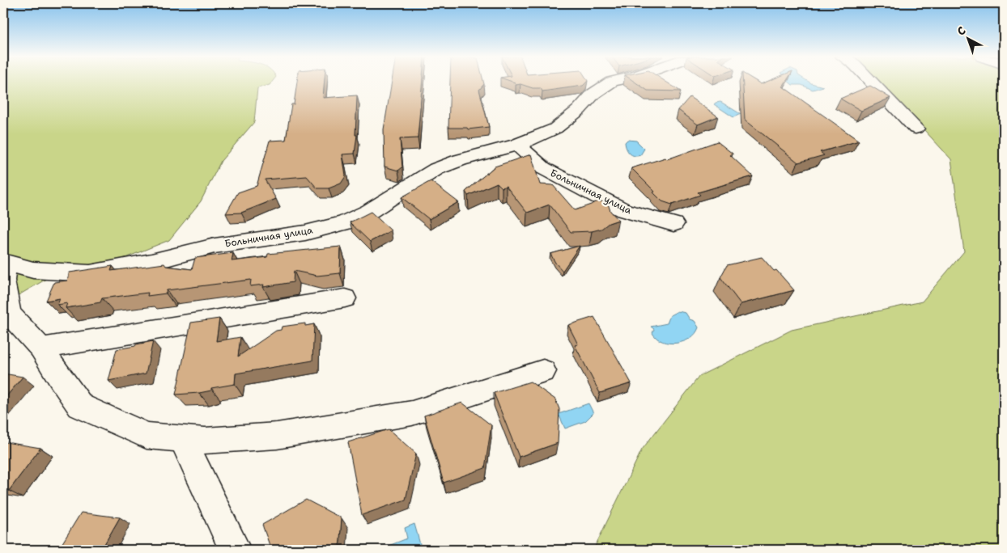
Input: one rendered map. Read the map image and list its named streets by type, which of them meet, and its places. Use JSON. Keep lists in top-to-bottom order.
{
  "streets": {
    "street": ["Больничная улица"]
  },
  "north": "top left"
}
